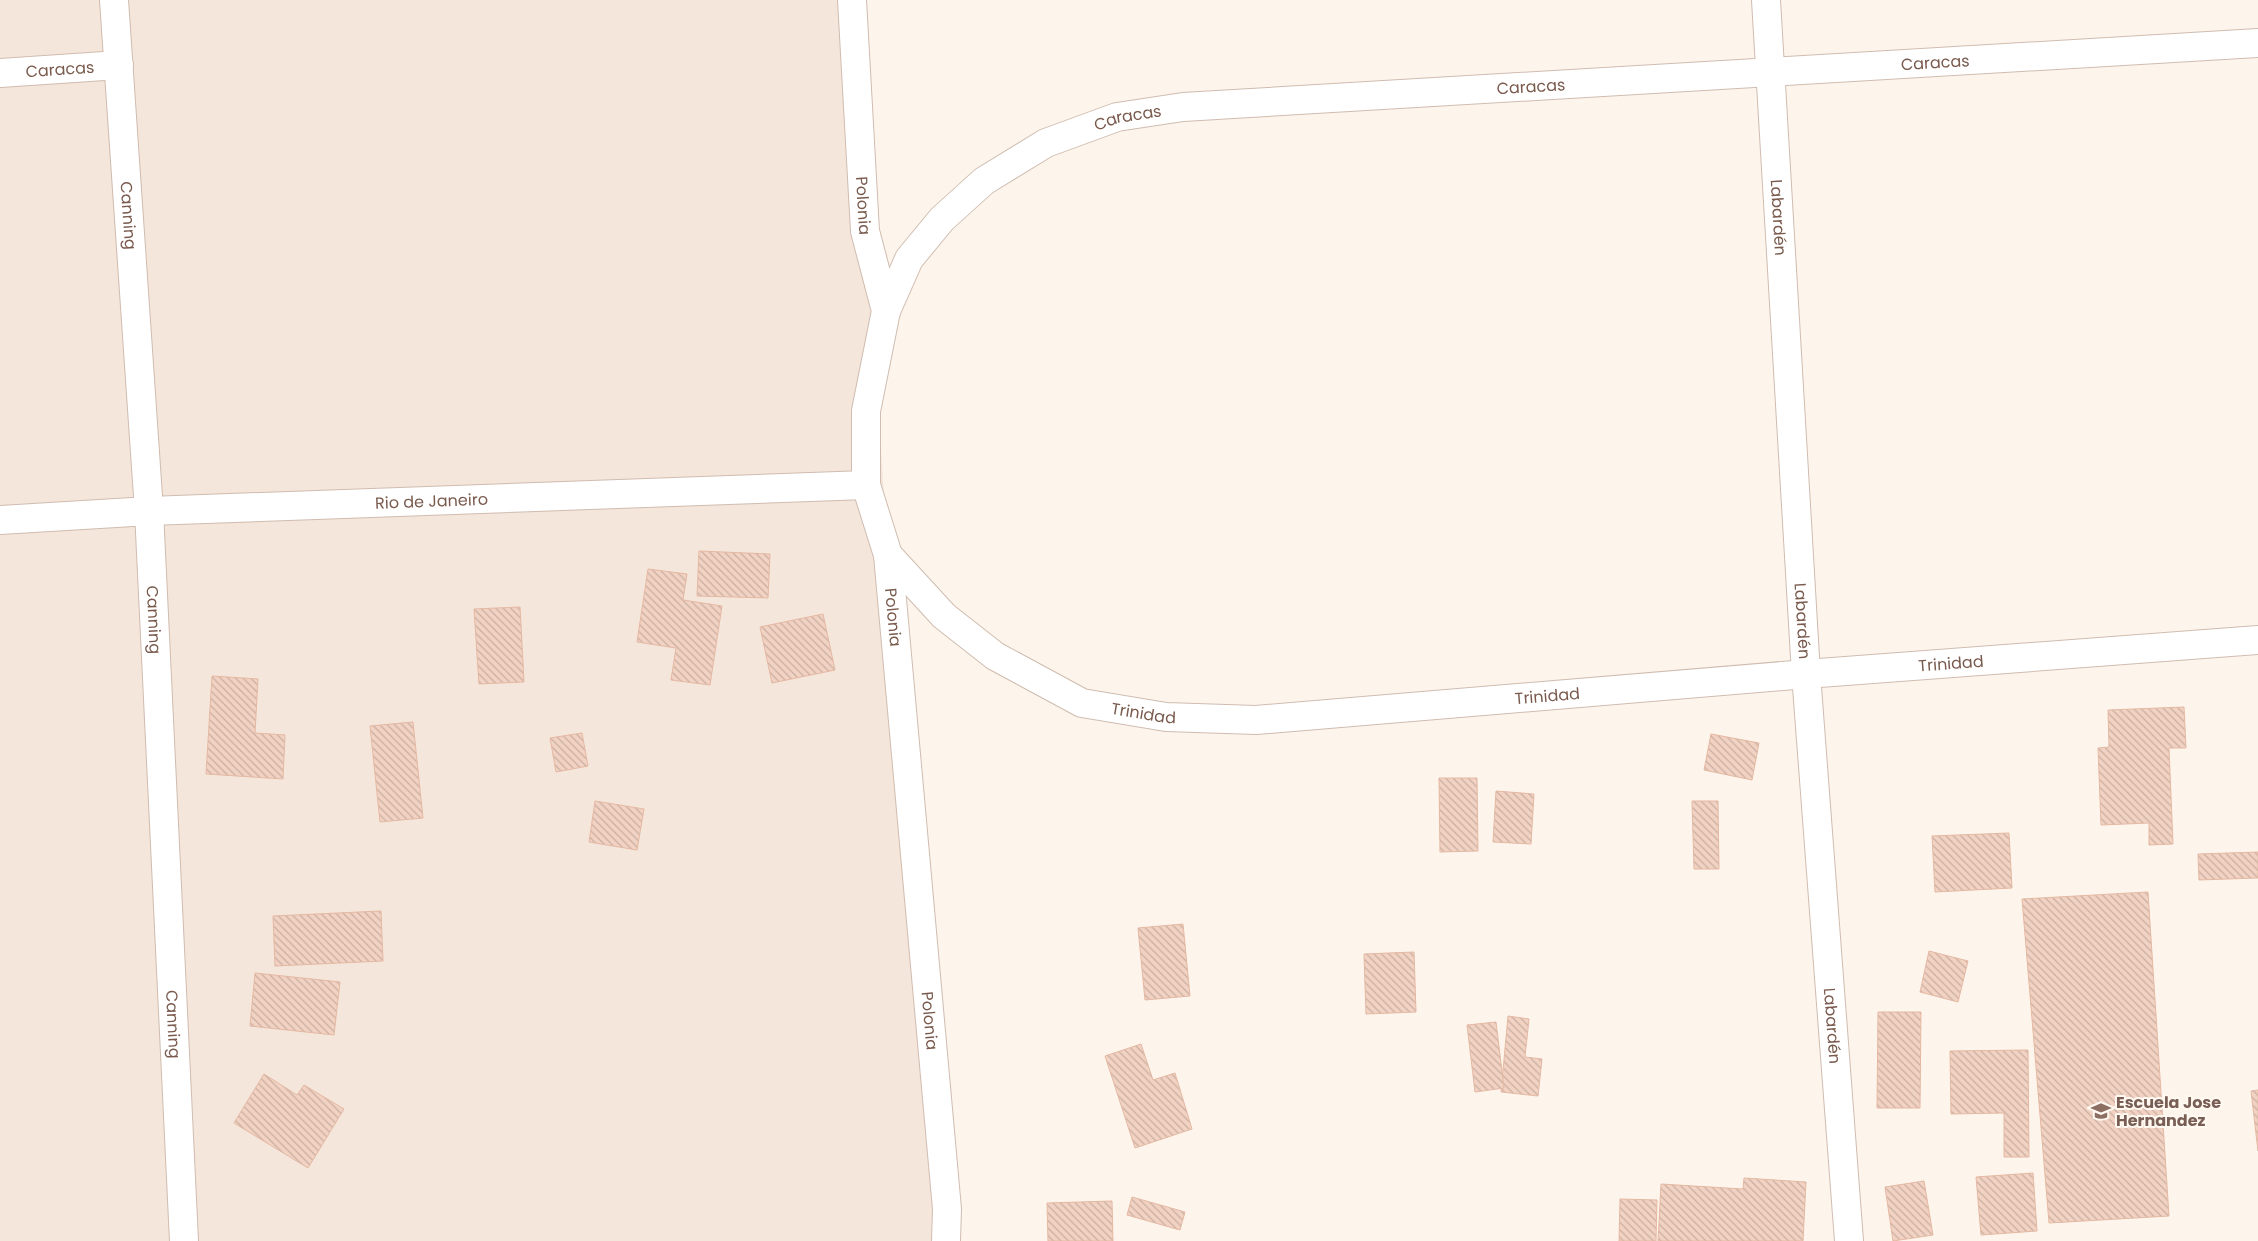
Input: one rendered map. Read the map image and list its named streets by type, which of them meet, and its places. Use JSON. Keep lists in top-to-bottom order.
{
  "streets": {
    "street": [
      "Caracas",
      "Polonia",
      "Canning",
      "Labardén",
      "Rio de Janeiro",
      "Trinidad"
    ]
  },
  "crossings": [
    ["Caracas", "Polonia"],
    ["Caracas", "Canning"],
    ["Caracas", "Labardén"],
    ["Polonia", "Rio de Janeiro"],
    ["Polonia", "Trinidad"],
    ["Canning", "Rio de Janeiro"],
    ["Labardén", "Trinidad"]
  ],
  "places": {
    "school or university": ["Escuela Jose Hernandez"]
  }
}
